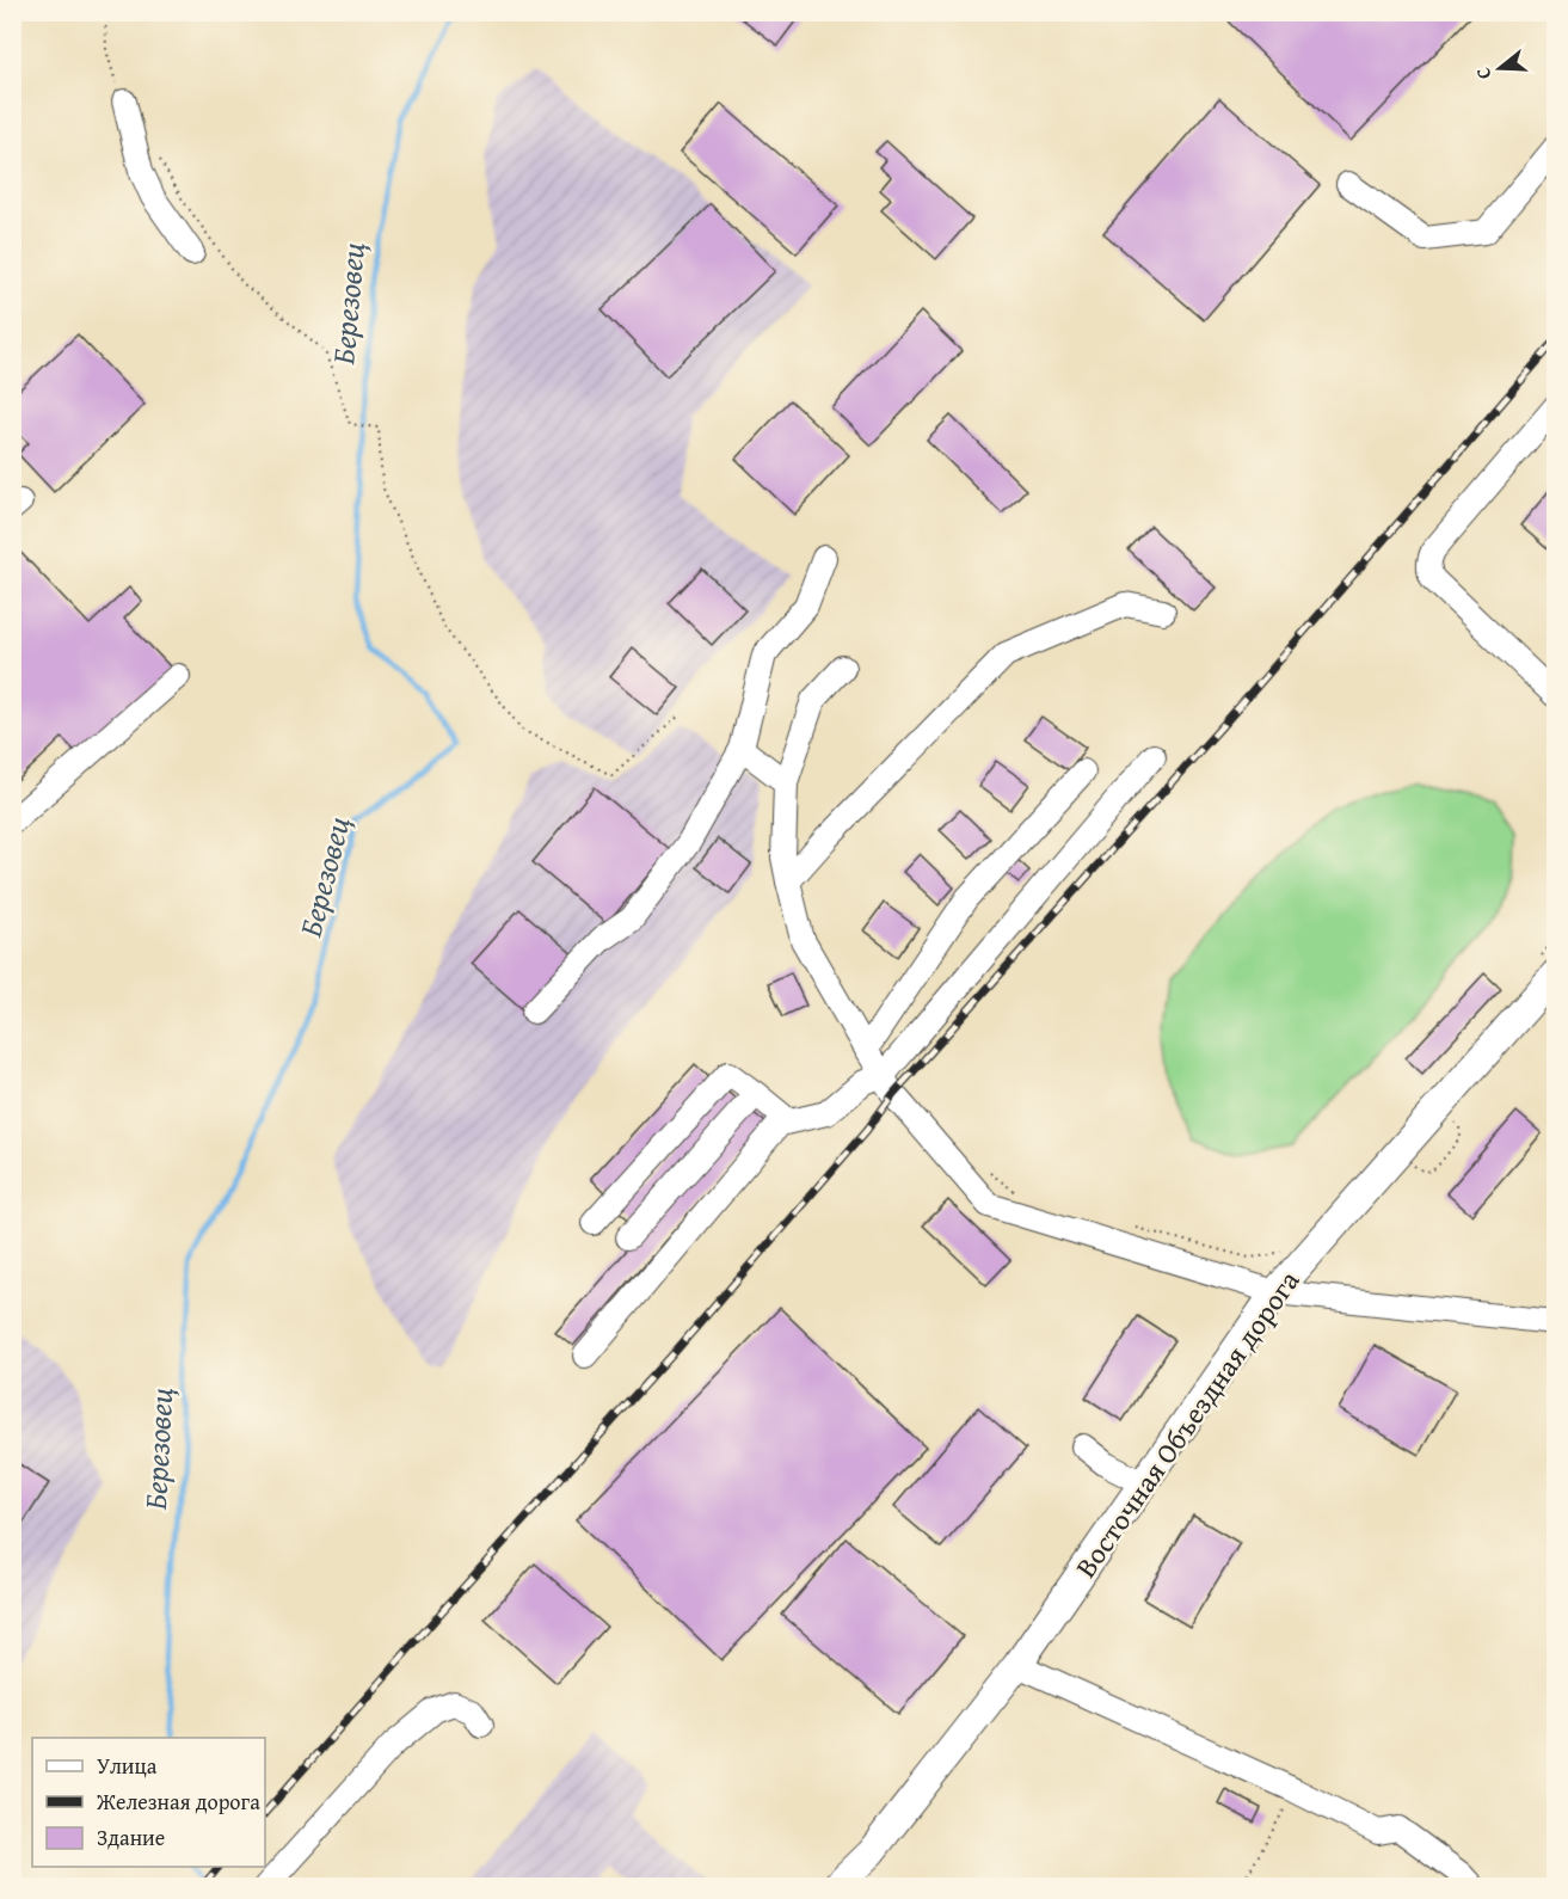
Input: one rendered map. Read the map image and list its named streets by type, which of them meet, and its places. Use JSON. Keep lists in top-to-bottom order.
{
  "streets": {
    "main road": ["Восточная Объездная дорога"]
  },
  "water": ["Березовец"],
  "legend": ["Улица", "Железная дорога", "Здание"],
  "north": "left"
}
